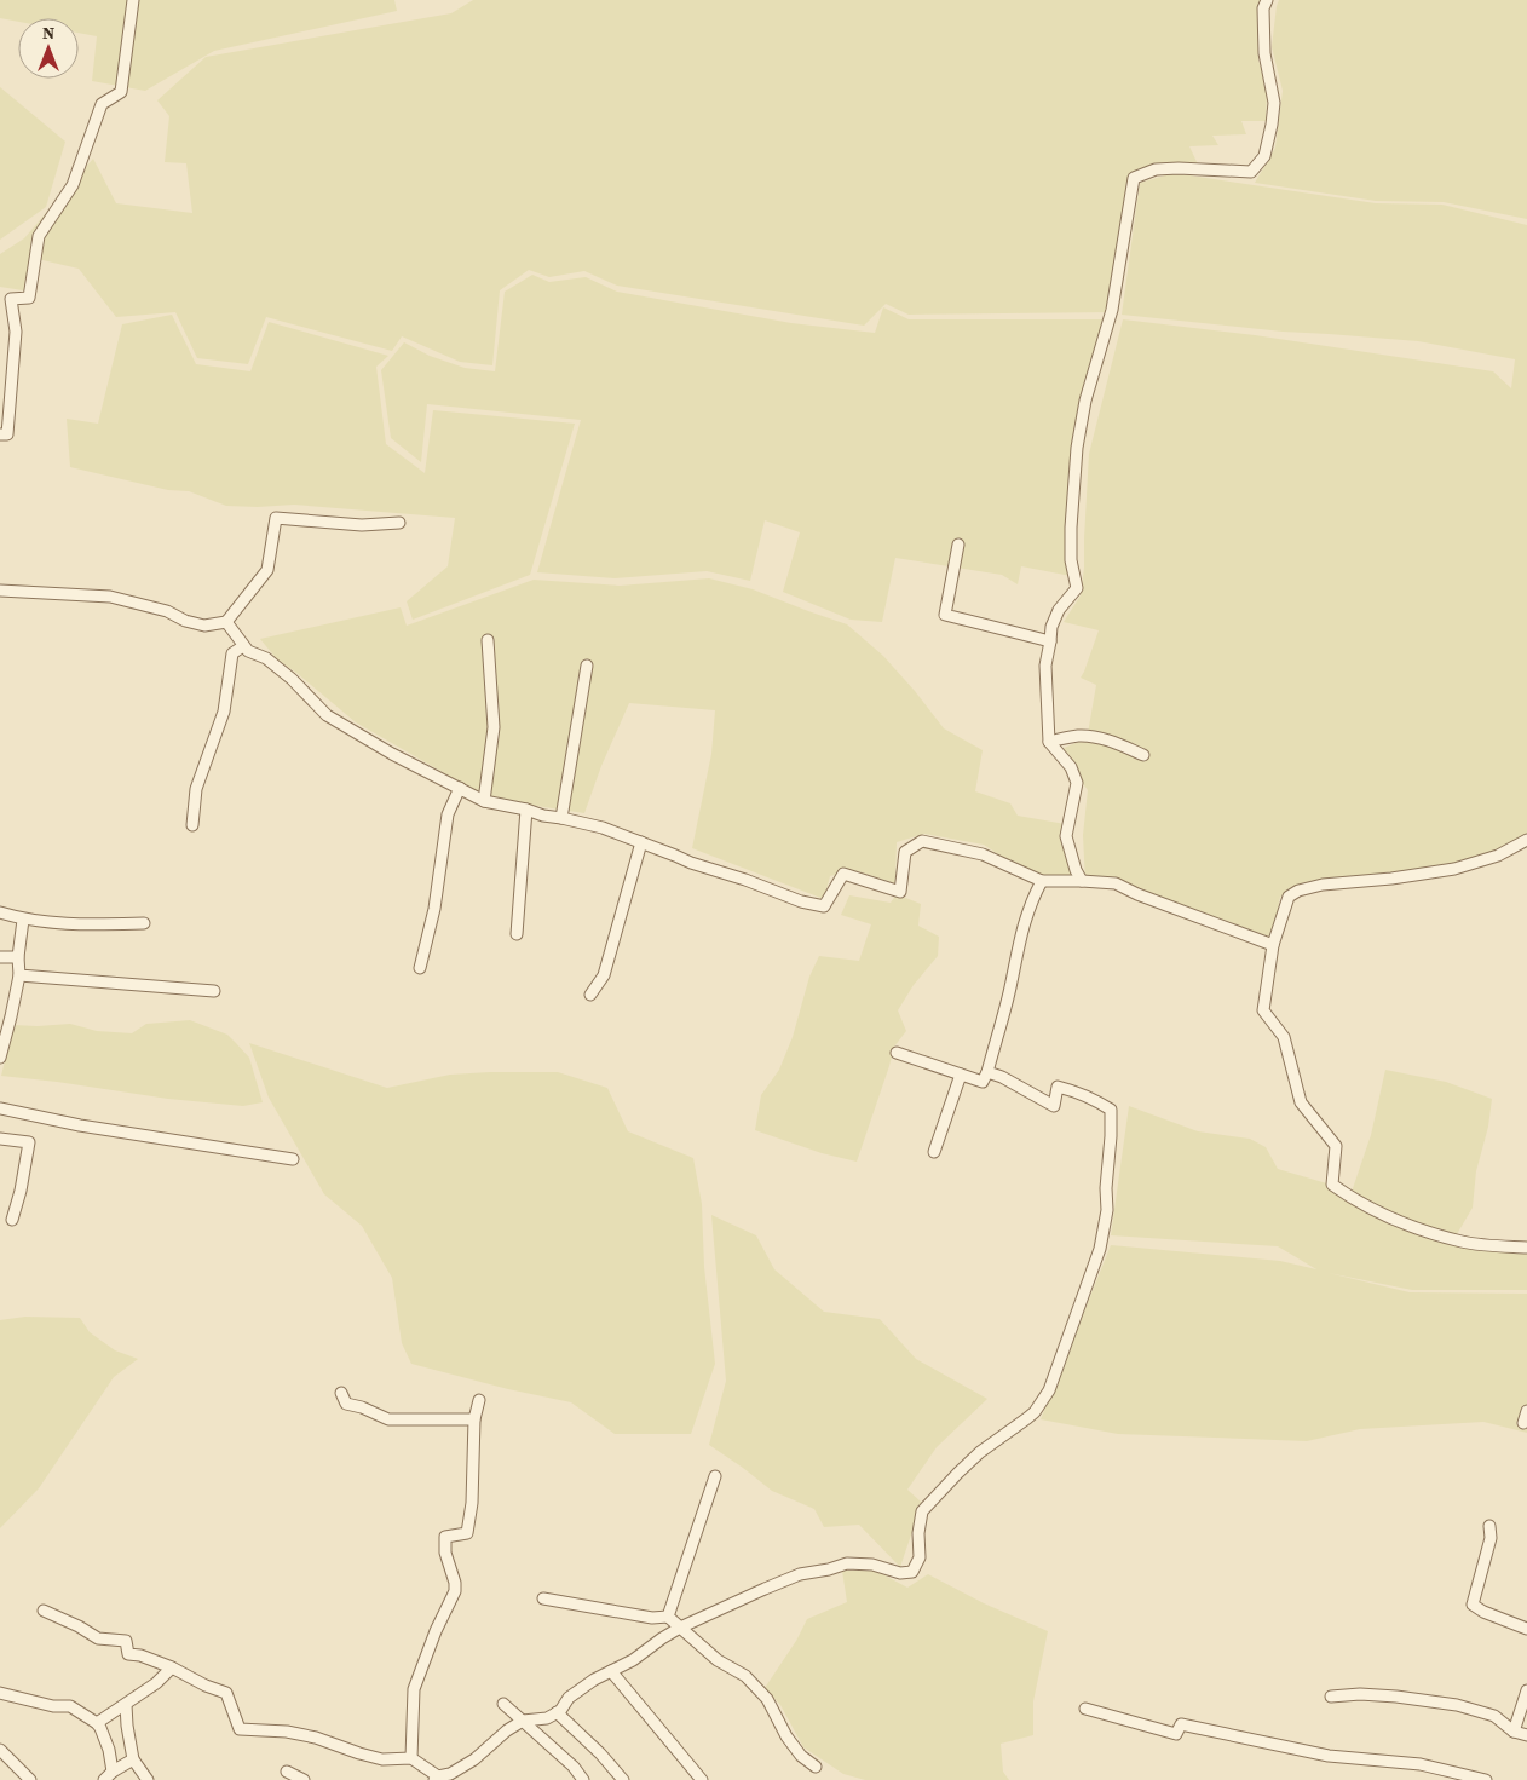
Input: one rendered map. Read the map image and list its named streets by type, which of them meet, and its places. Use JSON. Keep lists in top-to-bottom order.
{
  "north": "top"
}
